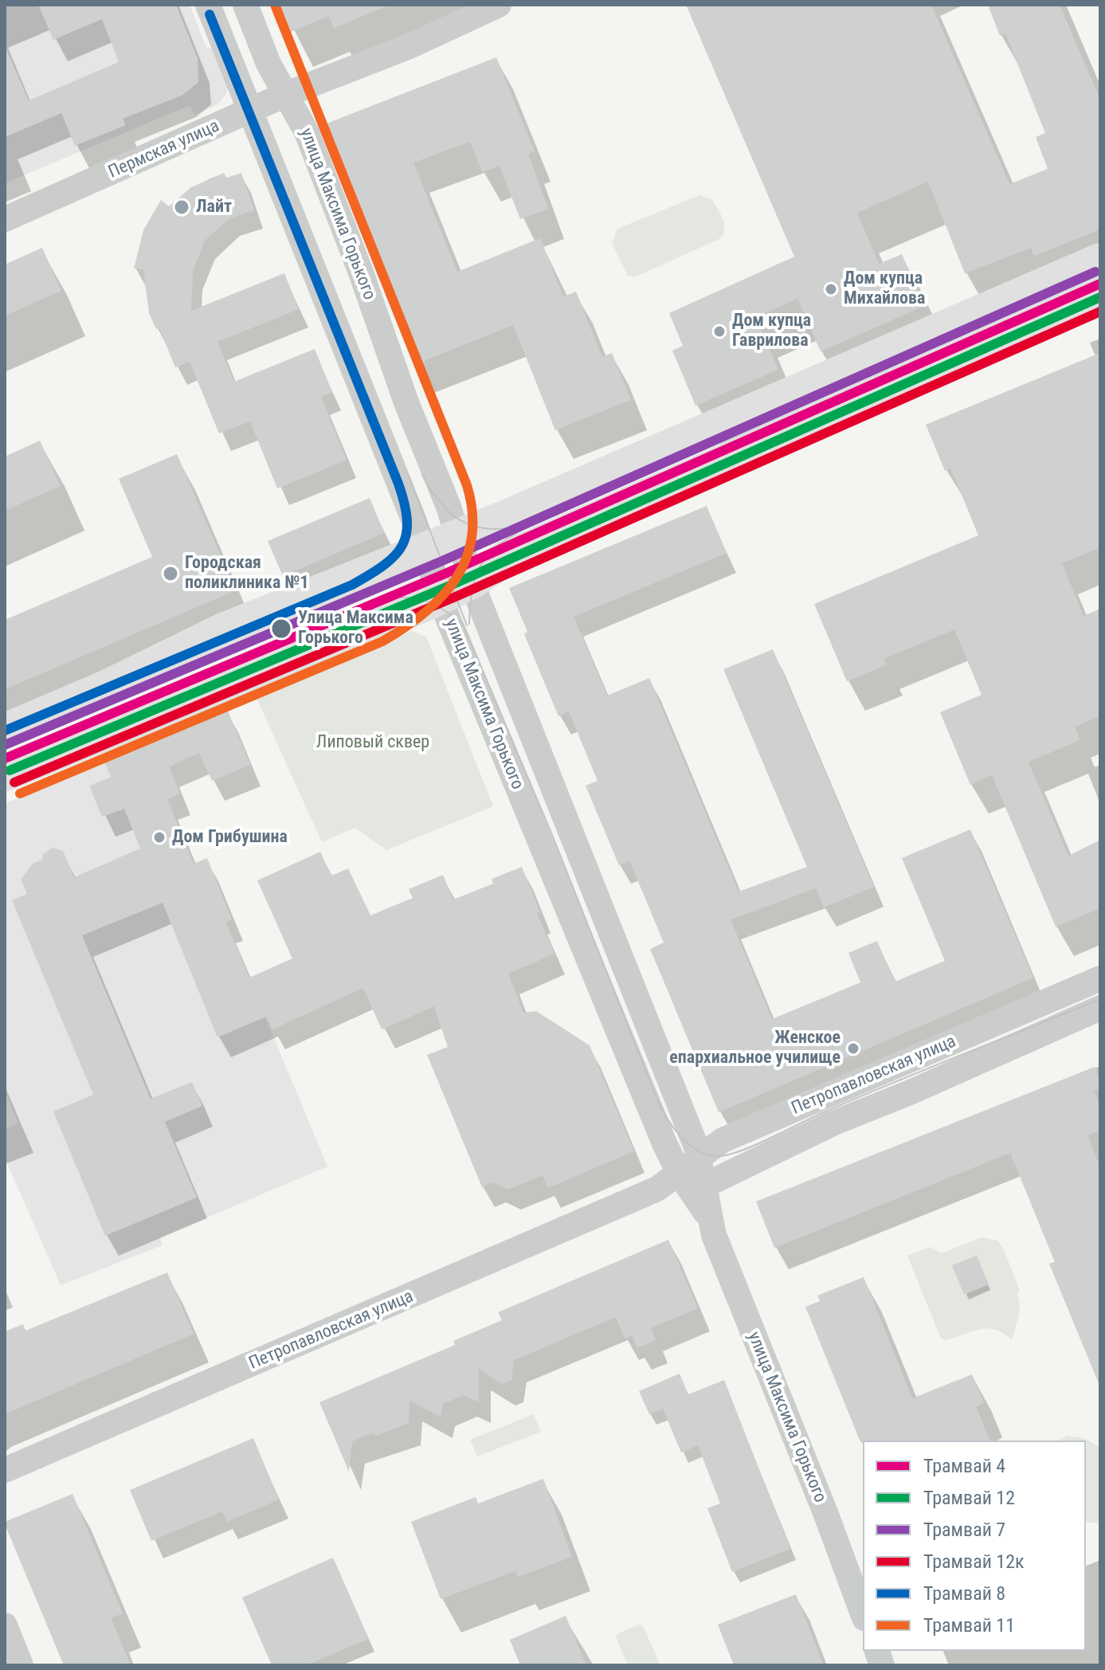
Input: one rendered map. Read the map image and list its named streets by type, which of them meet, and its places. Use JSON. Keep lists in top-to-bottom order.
{
  "streets": {
    "street": ["Пермская улица", "улица Максима Горького", "Петропавловская улица"]
  },
  "crossings": [
    ["Пермская улица", "улица Максима Горького"],
    ["улица Максима Горького", "Петропавловская улица"]
  ],
  "parks": ["Липовый сквер"],
  "places": [
    "Лайт",
    "Дом купца Михайлова",
    "Дом купца Гаврилова",
    "Городская поликлиника №1",
    "Улица Максима Горького",
    "Дом Грибушина",
    "Женское епархиальное училище"
  ],
  "lines": [
    "tram line 11",
    "tram line 8",
    "tram line 7",
    "tram line 4",
    "tram line 12",
    "tram line 12к"
  ],
  "legend": [
    "Трамвай 4",
    "Трамвай 12",
    "Трамвай 7",
    "Трамвай 12к",
    "Трамвай 8",
    "Трамвай 11"
  ]
}
